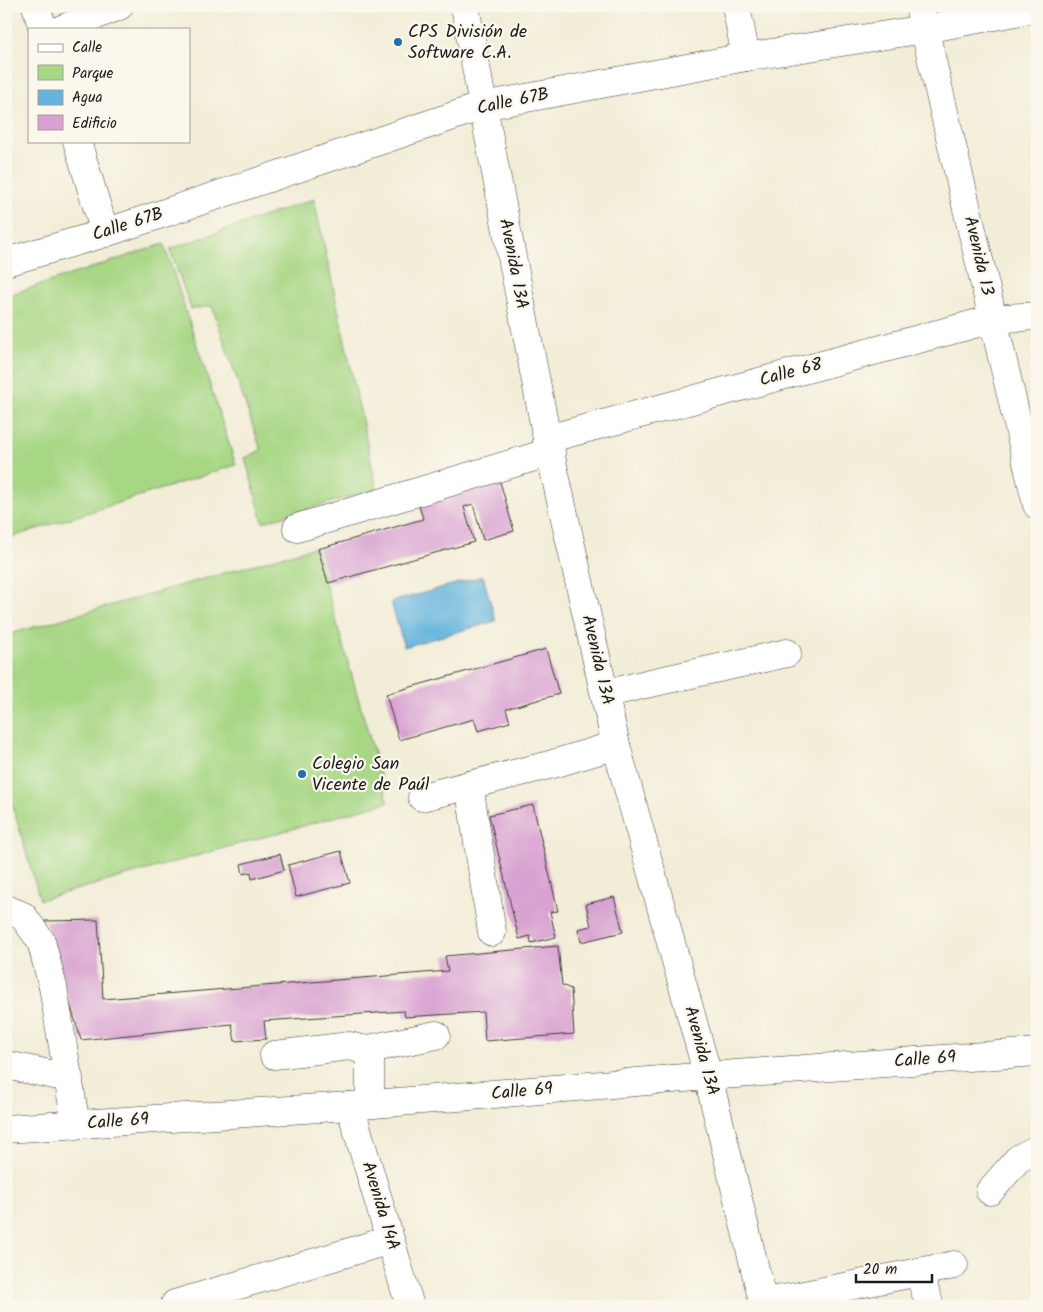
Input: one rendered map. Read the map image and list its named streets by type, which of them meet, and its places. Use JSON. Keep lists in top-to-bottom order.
{
  "streets": {
    "street": [
      "Calle 67B",
      "Avenida 13",
      "Avenida 13A",
      "Calle 68",
      "Calle 69",
      "Avenida 14A"
    ]
  },
  "crossings": [
    ["Calle 67B", "Avenida 13"],
    ["Calle 67B", "Avenida 13A"],
    ["Avenida 13", "Calle 68"],
    ["Avenida 13A", "Calle 68"],
    ["Avenida 13A", "Calle 69"],
    ["Calle 69", "Avenida 14A"]
  ],
  "places": ["CPS División de Software C.A.", "Colegio San Vicente de Paúl"],
  "legend": [
    "Calle",
    "Parque",
    "Agua",
    "Edificio"
  ],
  "scale_bar": "20 m"
}
